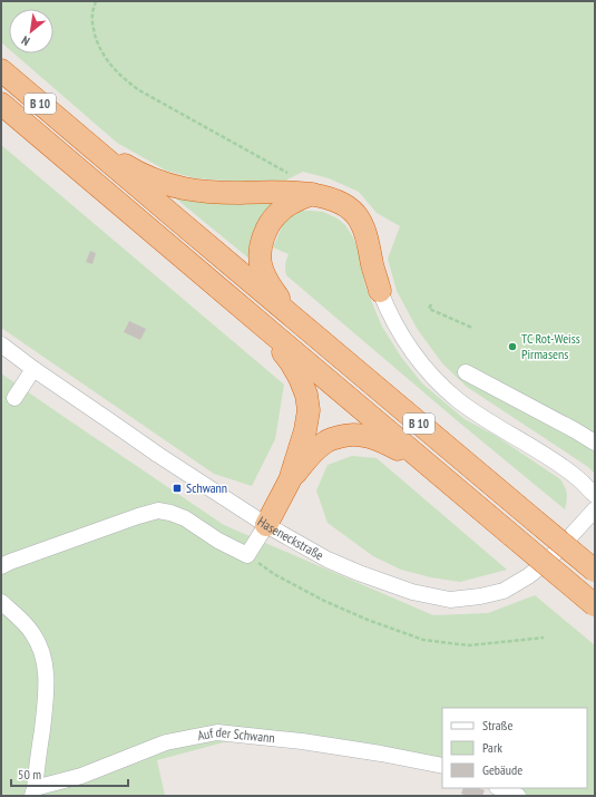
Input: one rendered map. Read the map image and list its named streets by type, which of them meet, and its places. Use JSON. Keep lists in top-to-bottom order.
{
  "streets": {
    "highway": ["B 10"],
    "street": ["Haseneckstraße", "Auf der Schwann"]
  },
  "places": {
    "other": ["TC Rot-Weiss Pirmasens"],
    "transit": ["Schwann"]
  },
  "legend": ["Straße", "Park", "Gebäude"],
  "scale_bar": "50 m",
  "north": "bottom left"
}
